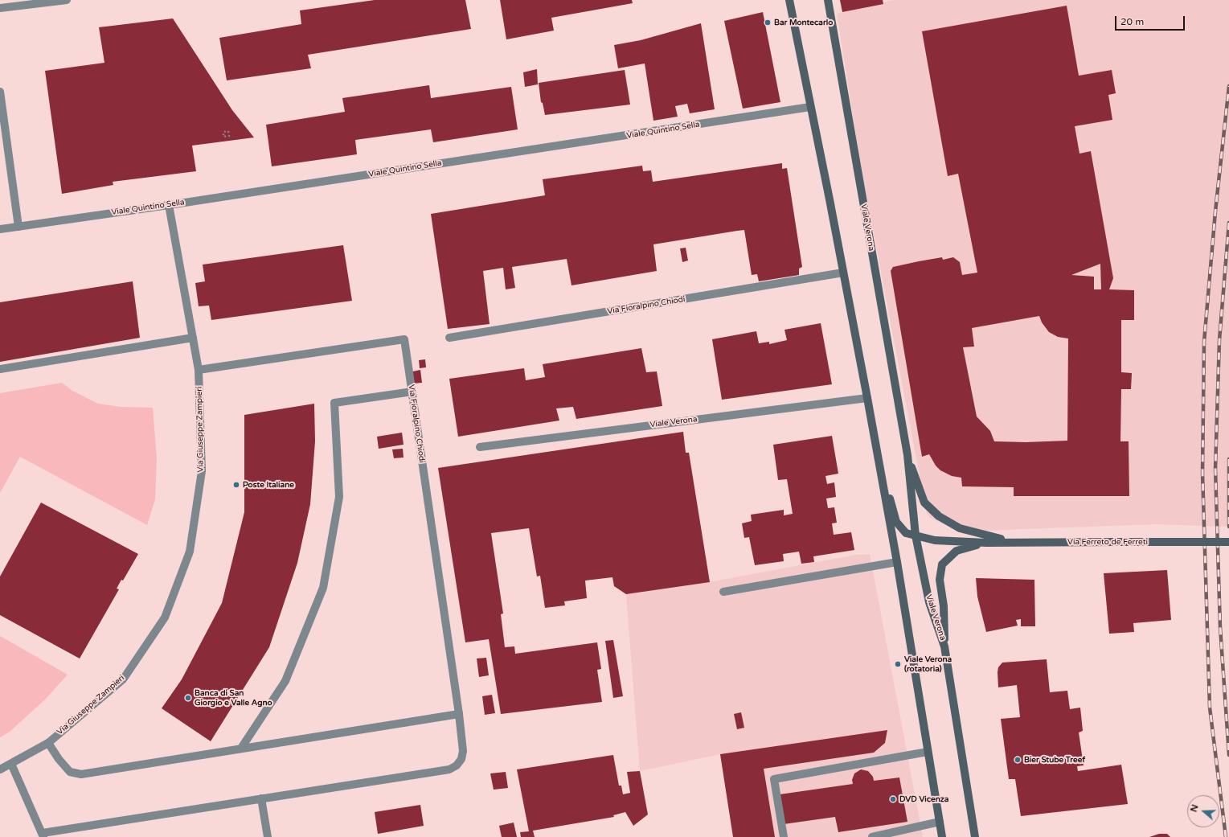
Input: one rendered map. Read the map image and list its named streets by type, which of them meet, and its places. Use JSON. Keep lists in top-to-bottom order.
{
  "streets": {
    "main road": ["Viale Verona", "Via Ferreto de Ferreti"],
    "street": ["Viale Quintino Sella", "Via Fioralpino Chiodi", "Via Giuseppe Zampieri"]
  },
  "crossings": [
    ["Viale Quintino Sella", "Via Giuseppe Zampieri"],
    ["Viale Verona", "Via Ferreto de Ferreti"],
    ["Via Fioralpino Chiodi", "Via Giuseppe Zampieri"]
  ],
  "places": [
    "Bar Montecarlo",
    "Poste Italiane",
    "Viale Verona (rotatoria)",
    "Banca di San Giorgio e Valle Agno",
    "Bier Stube Treef",
    "DVD Vicenza"
  ],
  "scale_bar": "20 m",
  "north": "left"
}
